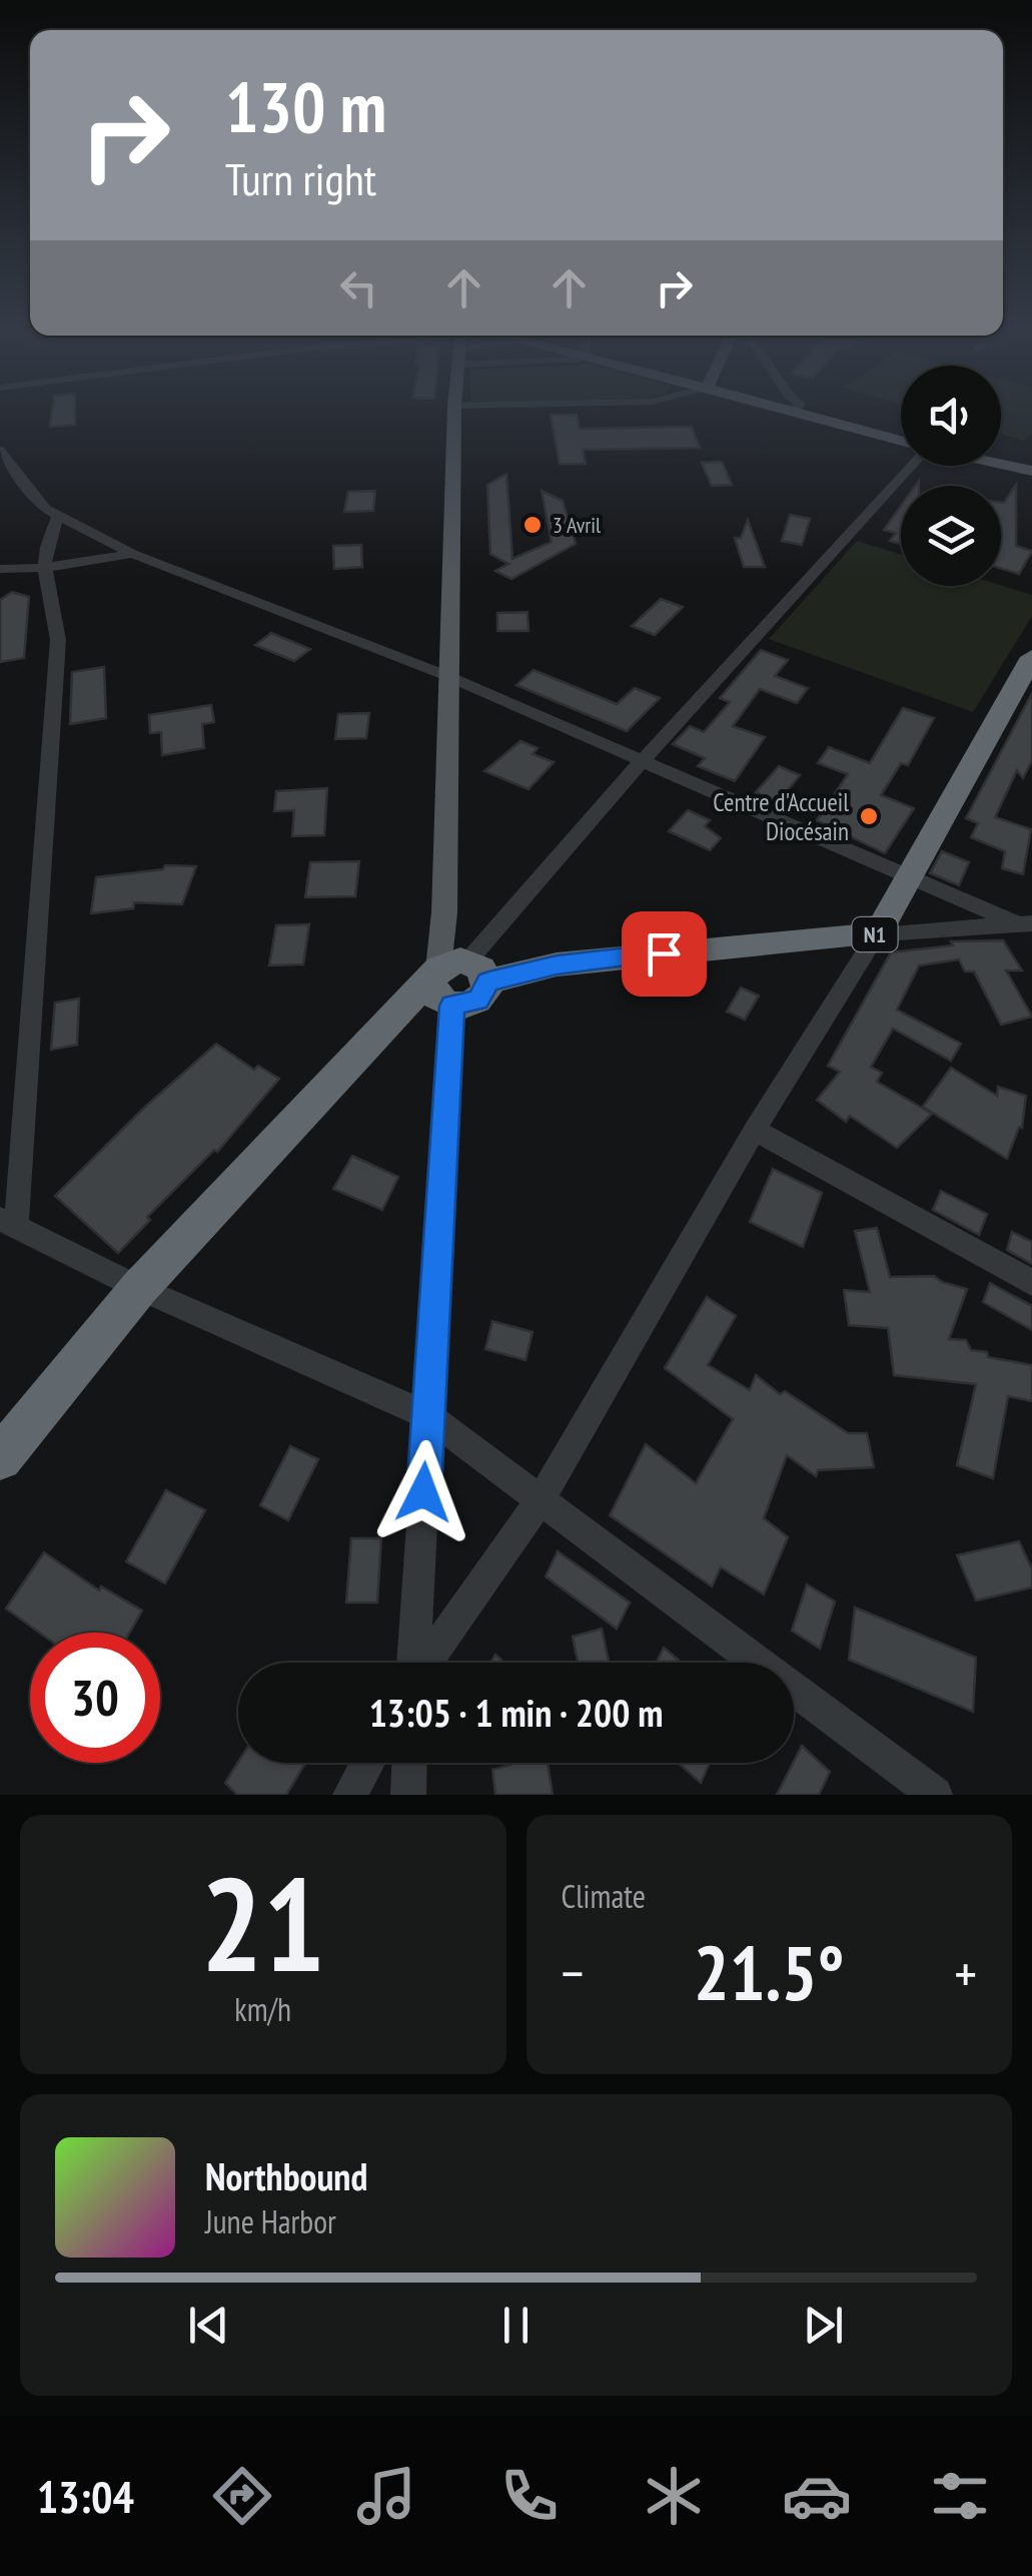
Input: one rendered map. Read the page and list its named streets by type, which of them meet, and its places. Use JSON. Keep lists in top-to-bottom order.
{
  "streets": {
    "highway": ["N1"]
  },
  "places": ["3 Avril", "Centre d'Accueil Diocésain"],
  "page": {
    "turn": ["130 m", "Turn right"],
    "limit": "30",
    "trip": "13:05 · 1 min · 200 m",
    "tile": [
      ["21", "km/h"],
      "Climate"
    ],
    "heat": ["−", "21.5°", "+"],
    "song": ["Northbound", "June Harbor"],
    "tabs": "13:04"
  }
}
